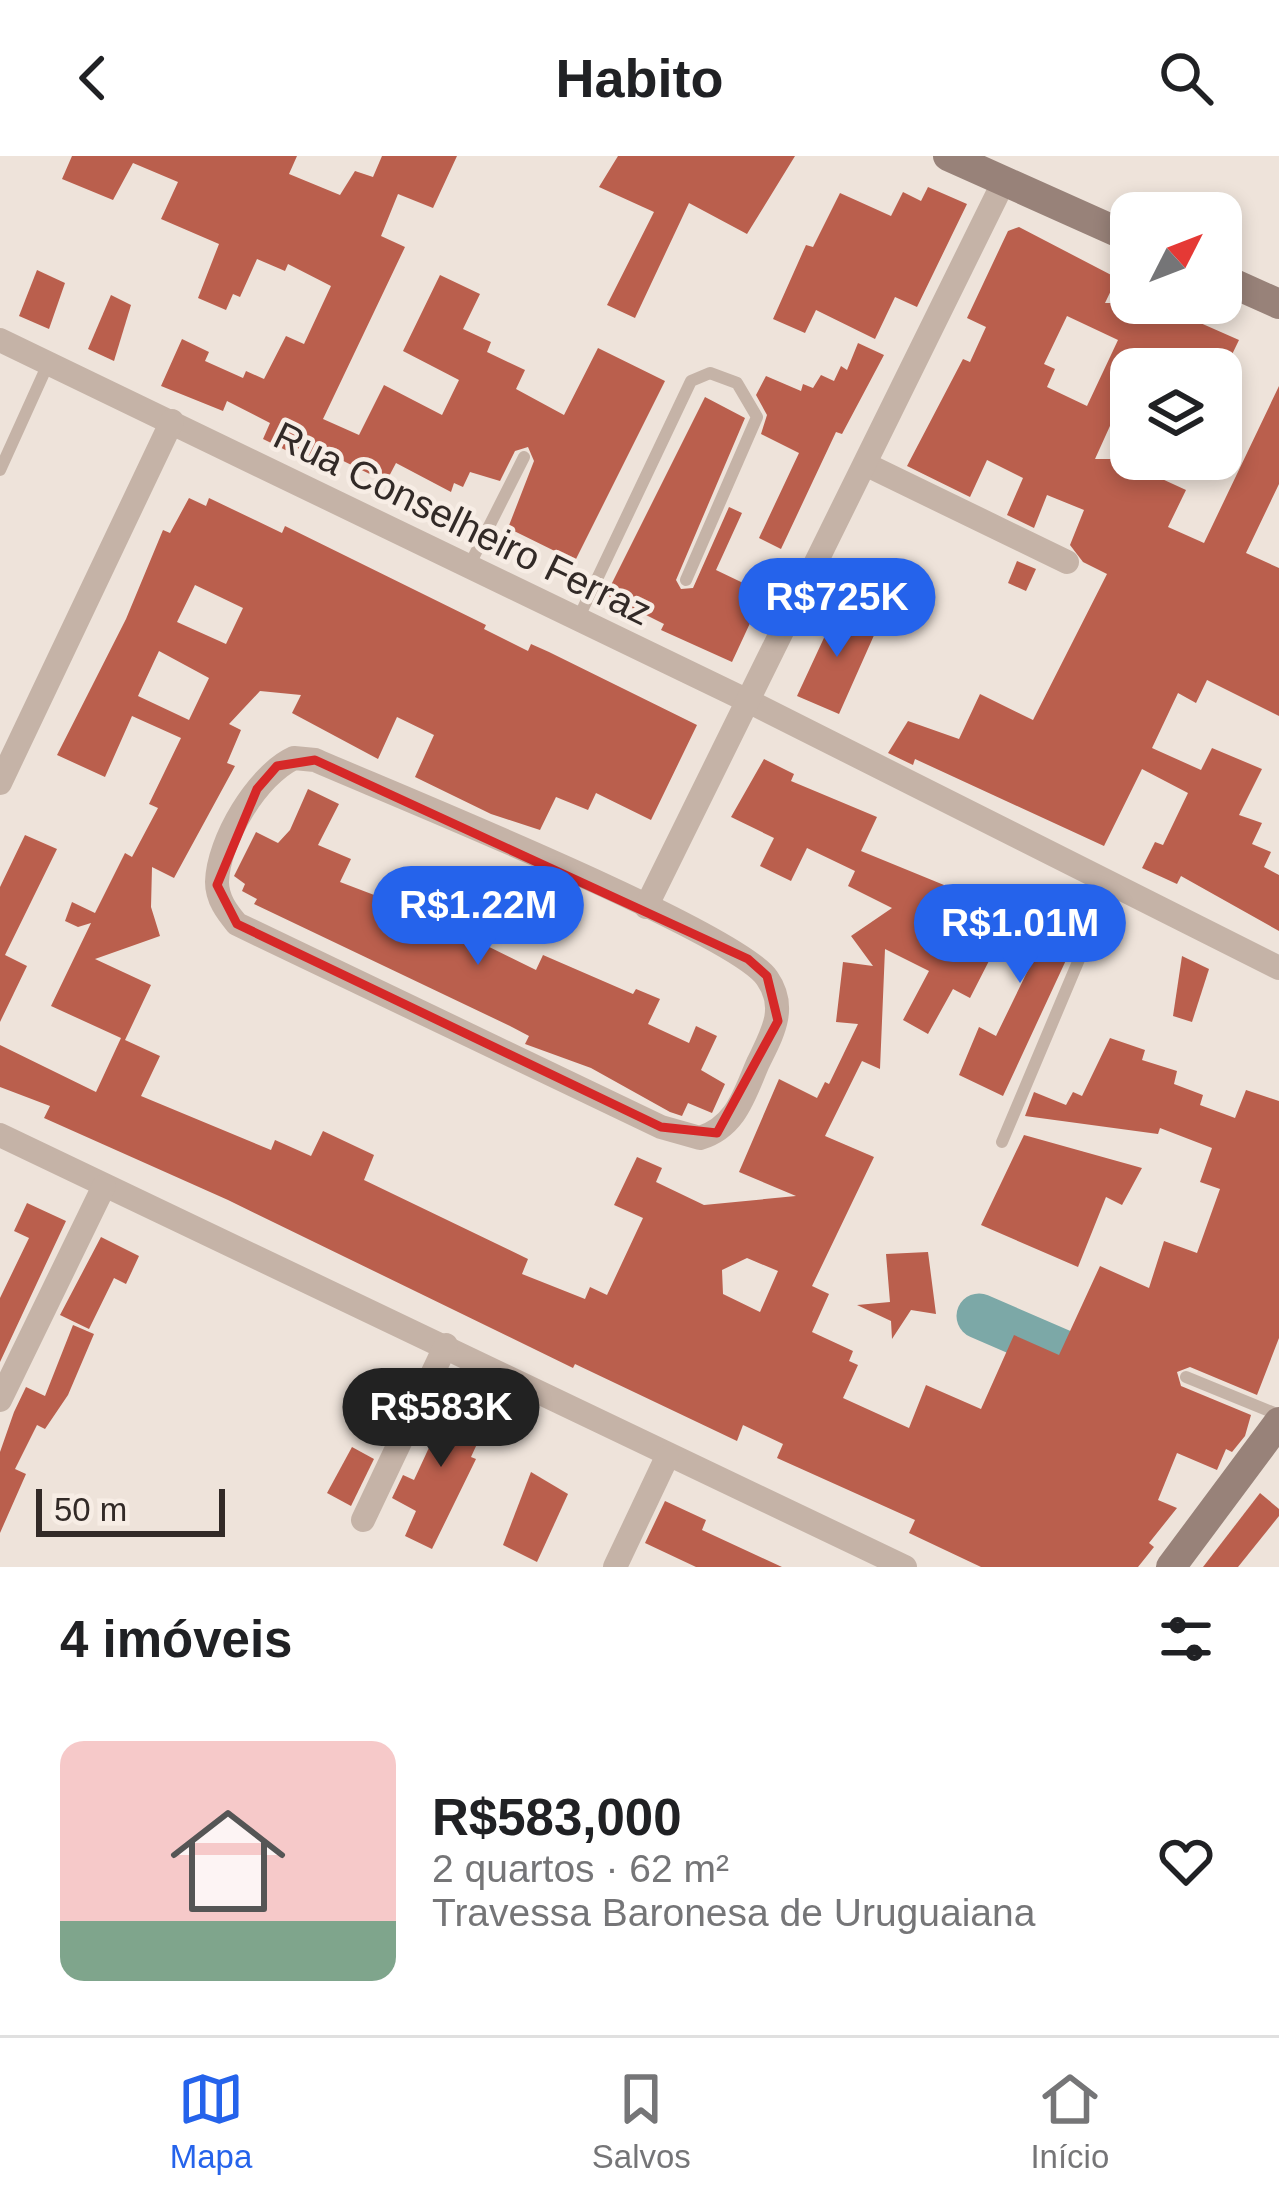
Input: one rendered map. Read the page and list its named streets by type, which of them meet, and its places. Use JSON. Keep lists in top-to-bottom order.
{
  "streets": {
    "street": ["Rua Conselheiro Ferraz"]
  },
  "scale_bar": "50 m",
  "north": "top right",
  "page": {
    "header": "Habito",
    "price": [
      "R$725K",
      "R$1.22M",
      "R$1.01M",
      "R$583K"
    ],
    "scale": "50 m",
    "heading": "4 imóveis",
    "list": [
      {
        "name": "R$583,000",
        "note": "2 quartos · 62 m² · Travessa Baronesa de Uruguaiana"
      }
    ],
    "tabs": ["Mapa", "Salvos", "Início"]
  }
}
